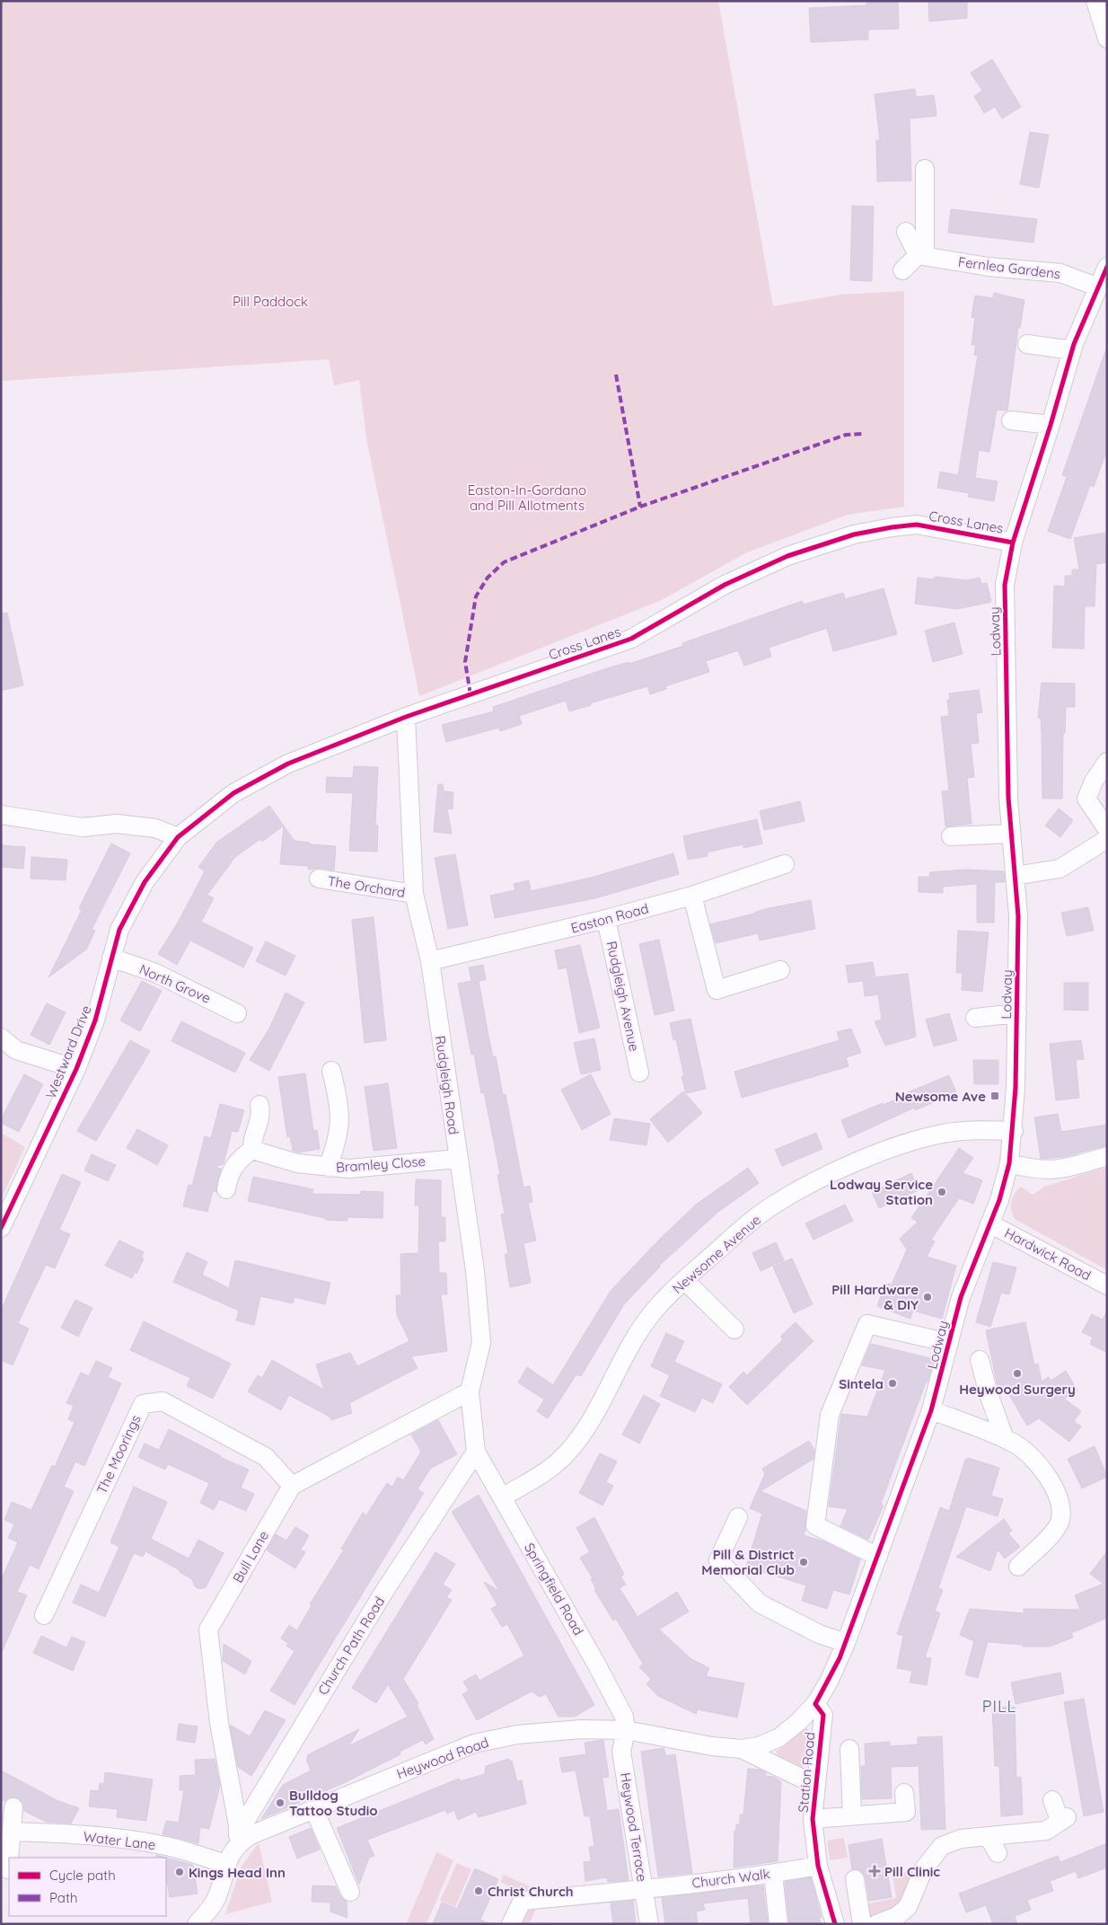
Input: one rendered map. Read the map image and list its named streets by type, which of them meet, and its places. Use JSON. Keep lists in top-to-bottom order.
{
  "streets": {
    "street": [
      "Fernlea Gardens",
      "Cross Lanes",
      "Lodway",
      "The Orchard",
      "Easton Road",
      "North Grove",
      "Rudgleigh Avenue",
      "Westward Drive",
      "Rudgleigh Road",
      "Bramley Close",
      "Newsome Avenue",
      "Hardwick Road",
      "The Moorings",
      "Bull Lane",
      "Springfield Road",
      "Church Path Road",
      "Heywood Road",
      "Station Road",
      "Heywood Terrace",
      "Water Lane",
      "Church Walk"
    ]
  },
  "crossings": [
    ["Fernlea Gardens", "Lodway"],
    ["Cross Lanes", "Lodway"],
    ["Cross Lanes", "Westward Drive"],
    ["Cross Lanes", "Rudgleigh Road"],
    ["Lodway", "Newsome Avenue"],
    ["Lodway", "Hardwick Road"],
    ["Lodway", "Heywood Road"],
    ["Lodway", "Station Road"],
    ["The Orchard", "Rudgleigh Road"],
    ["Easton Road", "Rudgleigh Avenue"],
    ["Easton Road", "Rudgleigh Road"],
    ["North Grove", "Westward Drive"],
    ["Rudgleigh Road", "Bramley Close"],
    ["Rudgleigh Road", "Springfield Road"],
    ["Rudgleigh Road", "Church Path Road"],
    ["Newsome Avenue", "Springfield Road"],
    ["The Moorings", "Bull Lane"],
    ["Bull Lane", "Church Path Road"],
    ["Bull Lane", "Heywood Road"],
    ["Springfield Road", "Church Path Road"],
    ["Springfield Road", "Heywood Road"],
    ["Springfield Road", "Heywood Terrace"],
    ["Church Path Road", "Heywood Road"],
    ["Heywood Road", "Station Road"],
    ["Heywood Road", "Heywood Terrace"],
    ["Heywood Road", "Water Lane"],
    ["Station Road", "Church Walk"],
    ["Heywood Terrace", "Church Walk"]
  ],
  "districts": ["PILL"],
  "parks": ["Pill Paddock", "Easton-In-Gordano and Pill Allotments"],
  "places": {
    "transit": ["Newsome Ave"],
    "other": [
      "Lodway Service Station",
      "Pill Hardware & DIY",
      "Heywood Surgery",
      "Sintela",
      "Pill & District Memorial Club",
      "Bulldog Tattoo Studio",
      "Kings Head Inn",
      "Christ Church"
    ],
    "health": ["Pill Clinic"]
  },
  "legend": ["Cycle path", "Path"]
}
